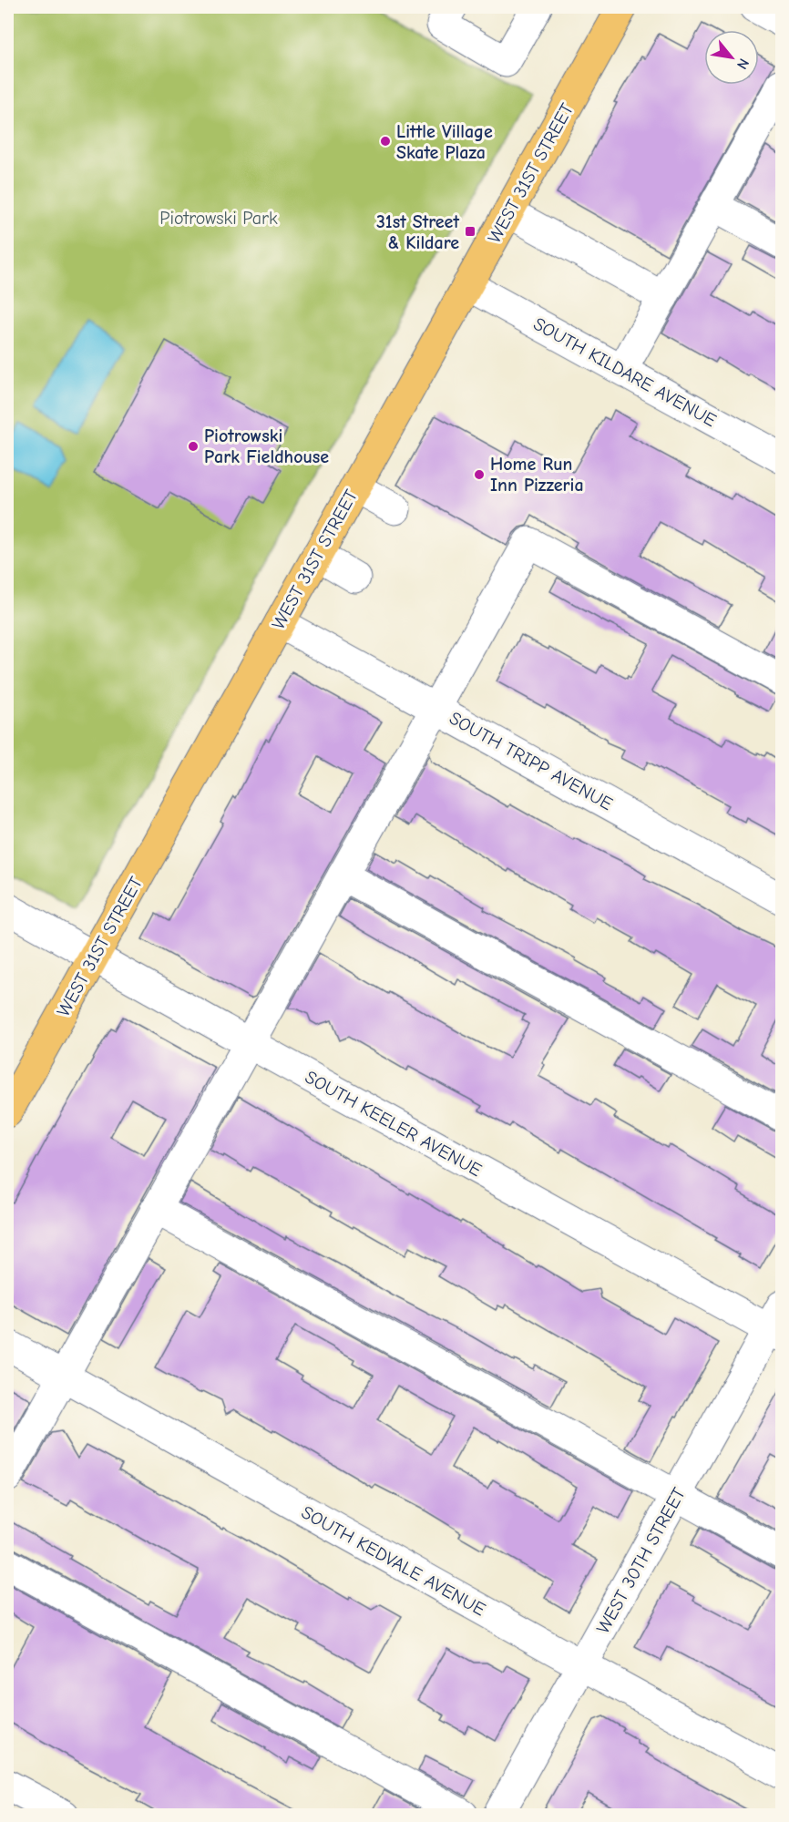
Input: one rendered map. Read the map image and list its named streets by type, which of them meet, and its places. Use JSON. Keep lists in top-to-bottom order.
{
  "streets": {
    "main road": ["WEST 31ST STREET"],
    "street": [
      "SOUTH KILDARE AVENUE",
      "SOUTH TRIPP AVENUE",
      "SOUTH KEELER AVENUE",
      "SOUTH KEDVALE AVENUE",
      "WEST 30TH STREET"
    ]
  },
  "crossings": [
    ["WEST 31ST STREET", "SOUTH KILDARE AVENUE"],
    ["WEST 31ST STREET", "SOUTH TRIPP AVENUE"],
    ["WEST 31ST STREET", "SOUTH KEELER AVENUE"],
    ["SOUTH KEELER AVENUE", "WEST 30TH STREET"],
    ["SOUTH KEDVALE AVENUE", "WEST 30TH STREET"]
  ],
  "parks": ["Piotrowski Park"],
  "places": {
    "other": ["Little Village Skate Plaza", "Piotrowski Park Fieldhouse", "Home Run Inn Pizzeria"],
    "transit": ["31st Street & Kildare"]
  },
  "north": "bottom right"
}
